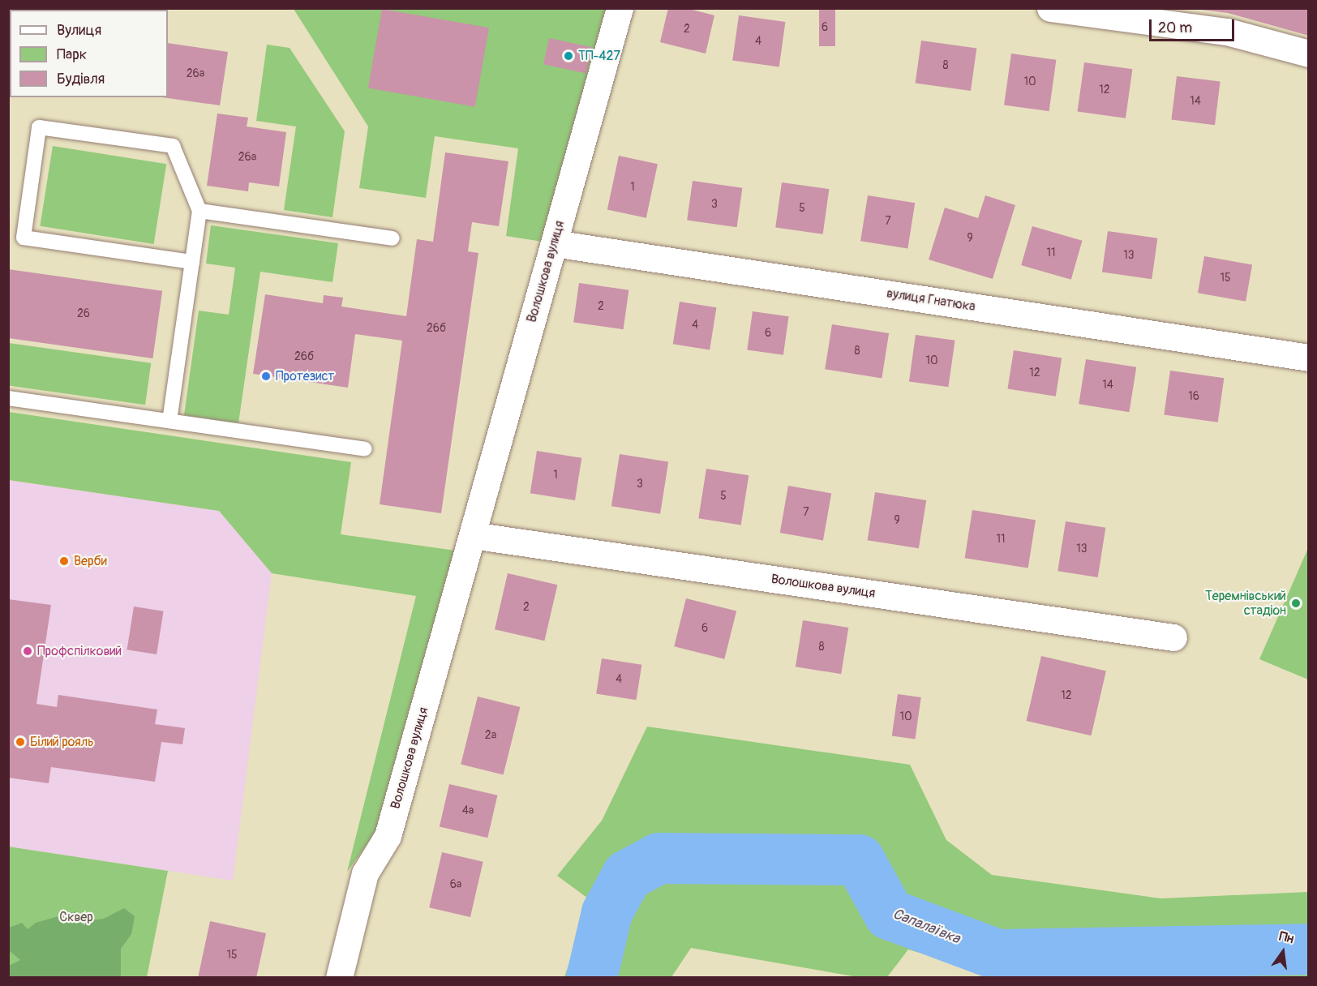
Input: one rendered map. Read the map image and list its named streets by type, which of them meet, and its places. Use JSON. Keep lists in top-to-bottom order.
{
  "streets": {
    "street": ["Волошкова вулиця", "вулиця Гнатюка"]
  },
  "crossings": [
    ["Волошкова вулиця", "вулиця Гнатюка"]
  ],
  "water": ["Сапалаївка"],
  "parks": ["Сквер"],
  "places": [
    "ТП-427",
    "Протезист",
    "Верби",
    "Теремнівський стадіон",
    "Профспілковий",
    "Білий рояль"
  ],
  "house_numbers": [
    "6",
    "2",
    "4",
    "8",
    "26а",
    "10",
    "12",
    "14",
    "26а",
    "1",
    "3",
    "5",
    "7",
    "9",
    "11",
    "13",
    "15",
    "2",
    "26",
    "4",
    "26б",
    "6",
    "8",
    "26б",
    "10",
    "12",
    "14",
    "16",
    "1",
    "3",
    "5",
    "7",
    "9",
    "11",
    "13",
    "2",
    "6",
    "8",
    "4",
    "12",
    "10",
    "2а",
    "4а",
    "6а",
    "15"
  ],
  "legend": ["Вулиця", "Парк", "Будівля"],
  "scale_bar": "20 m",
  "north": "top"
}
